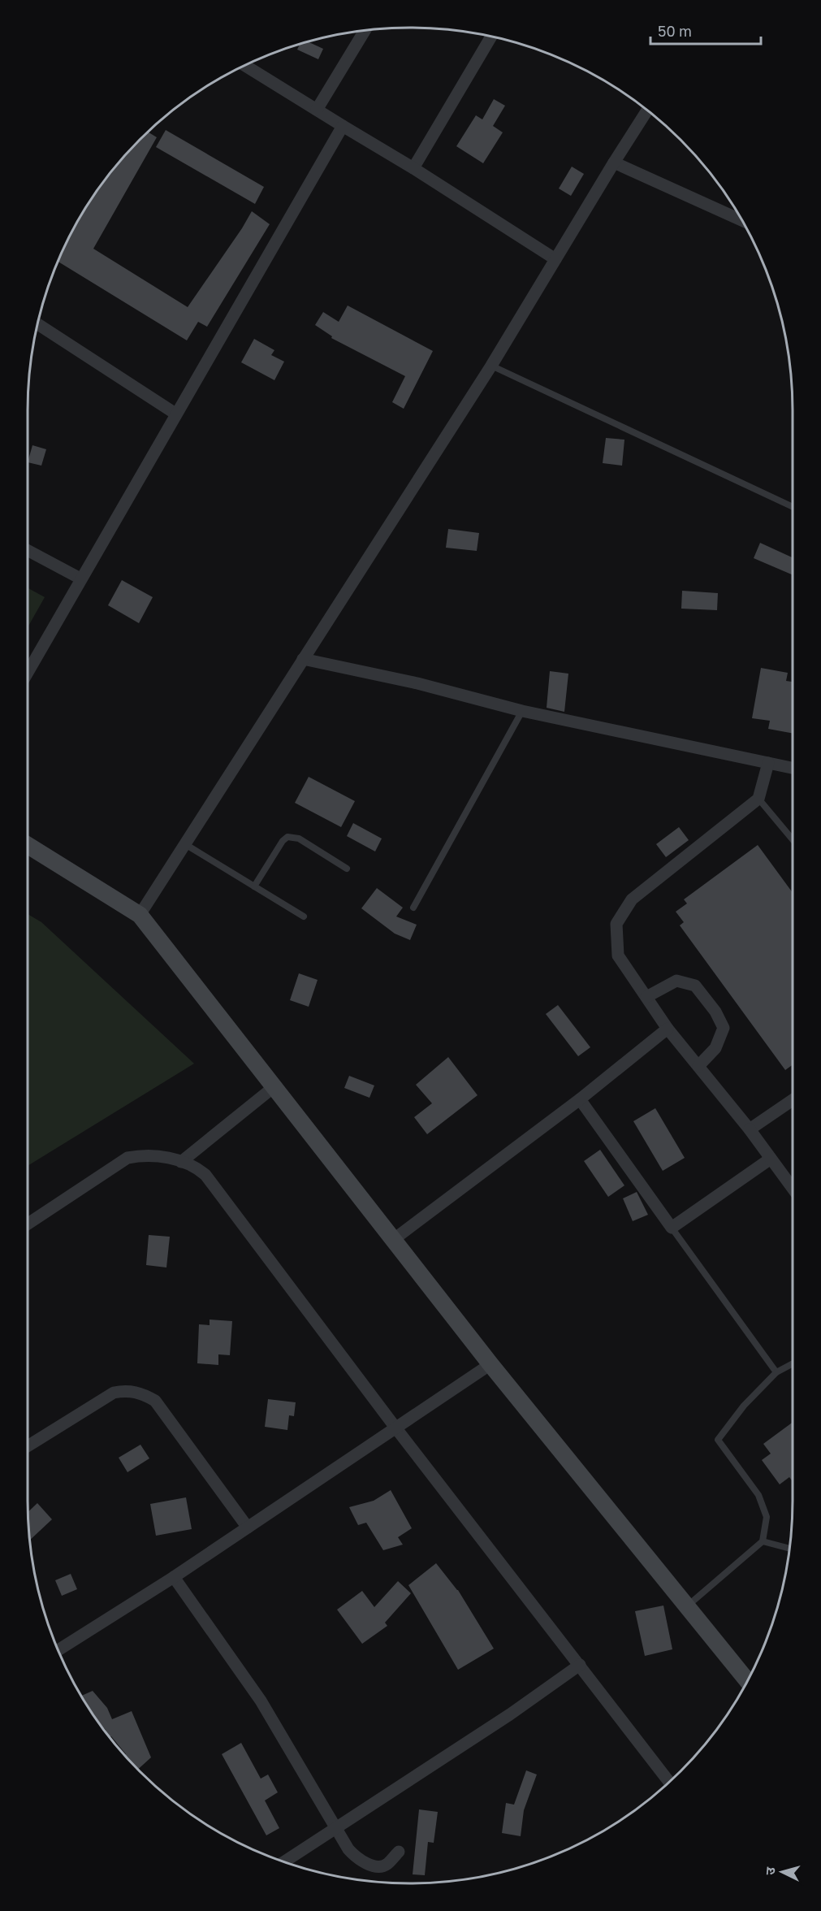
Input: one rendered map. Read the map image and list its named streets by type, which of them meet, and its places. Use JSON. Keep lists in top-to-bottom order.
{
  "scale_bar": "50 m",
  "north": "left"
}
